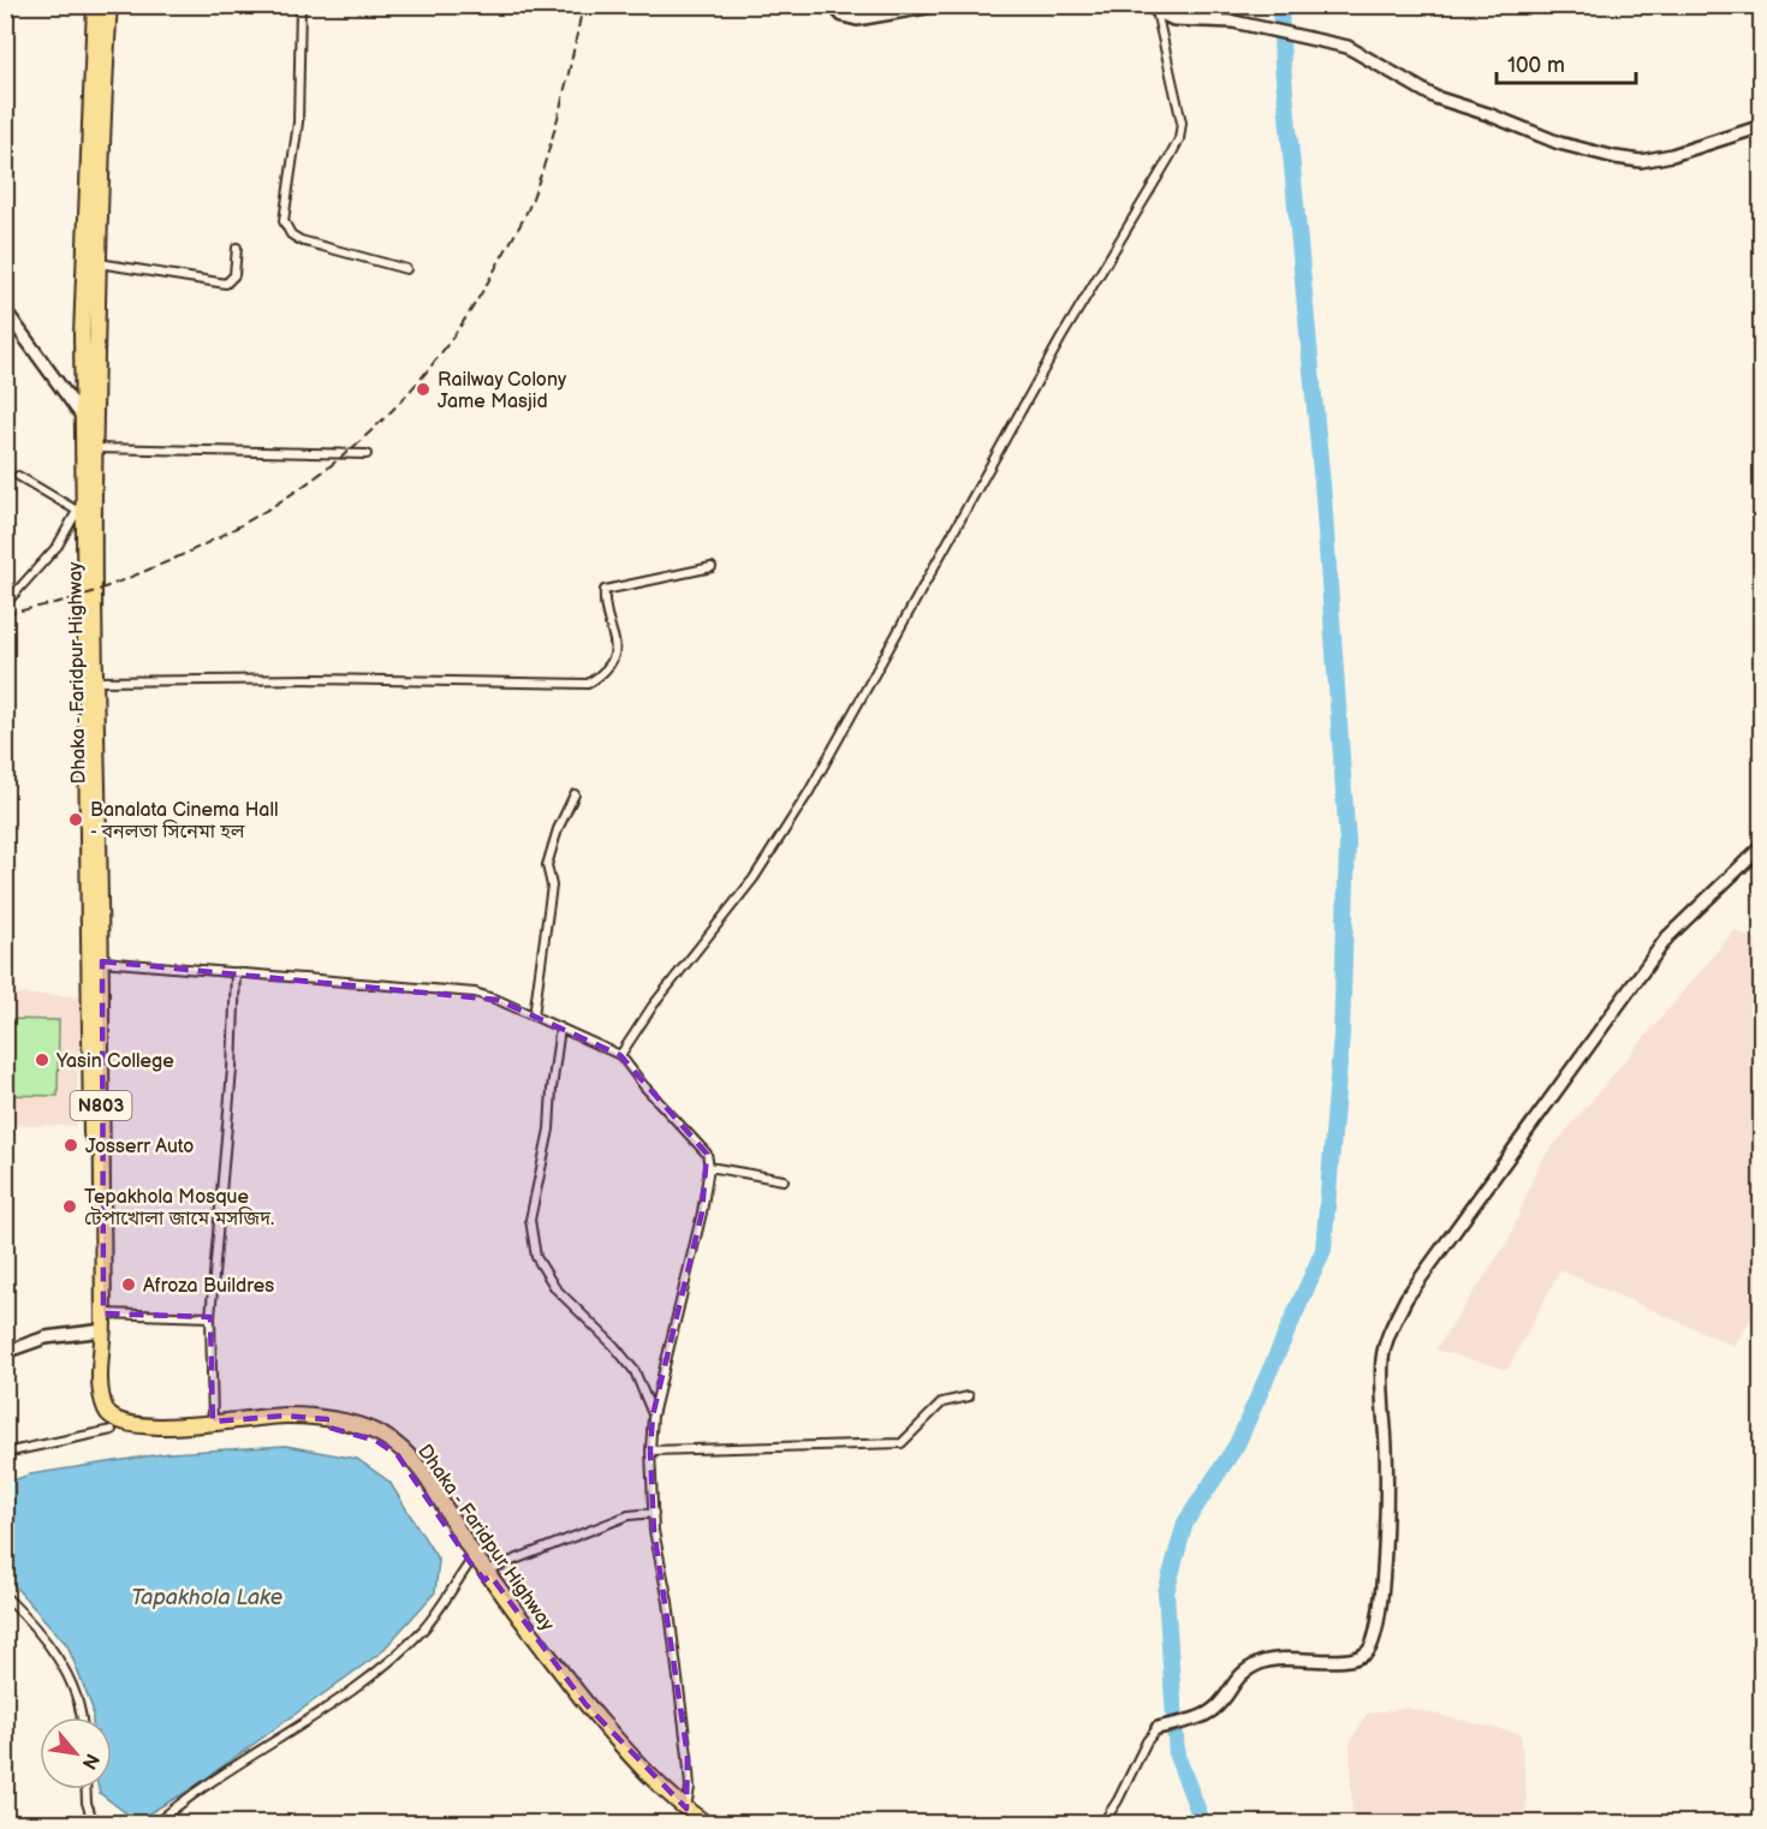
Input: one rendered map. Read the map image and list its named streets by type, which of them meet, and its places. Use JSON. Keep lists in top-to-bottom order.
{
  "streets": {
    "highway": ["Dhaka - Faridpur Highway", "N803"]
  },
  "water": ["Tapakhola Lake"],
  "places": [
    "Railway Colony Jame Masjid",
    "Banalata Cinema Hall - বনলতা সিনেমা হল",
    "Yasin College",
    "Josserr Auto",
    "Tepakhola Mosque টেপাখোলা জামে মসজিদ.",
    "Afroza Buildres"
  ],
  "scale_bar": "100 m",
  "north": "bottom right"
}
